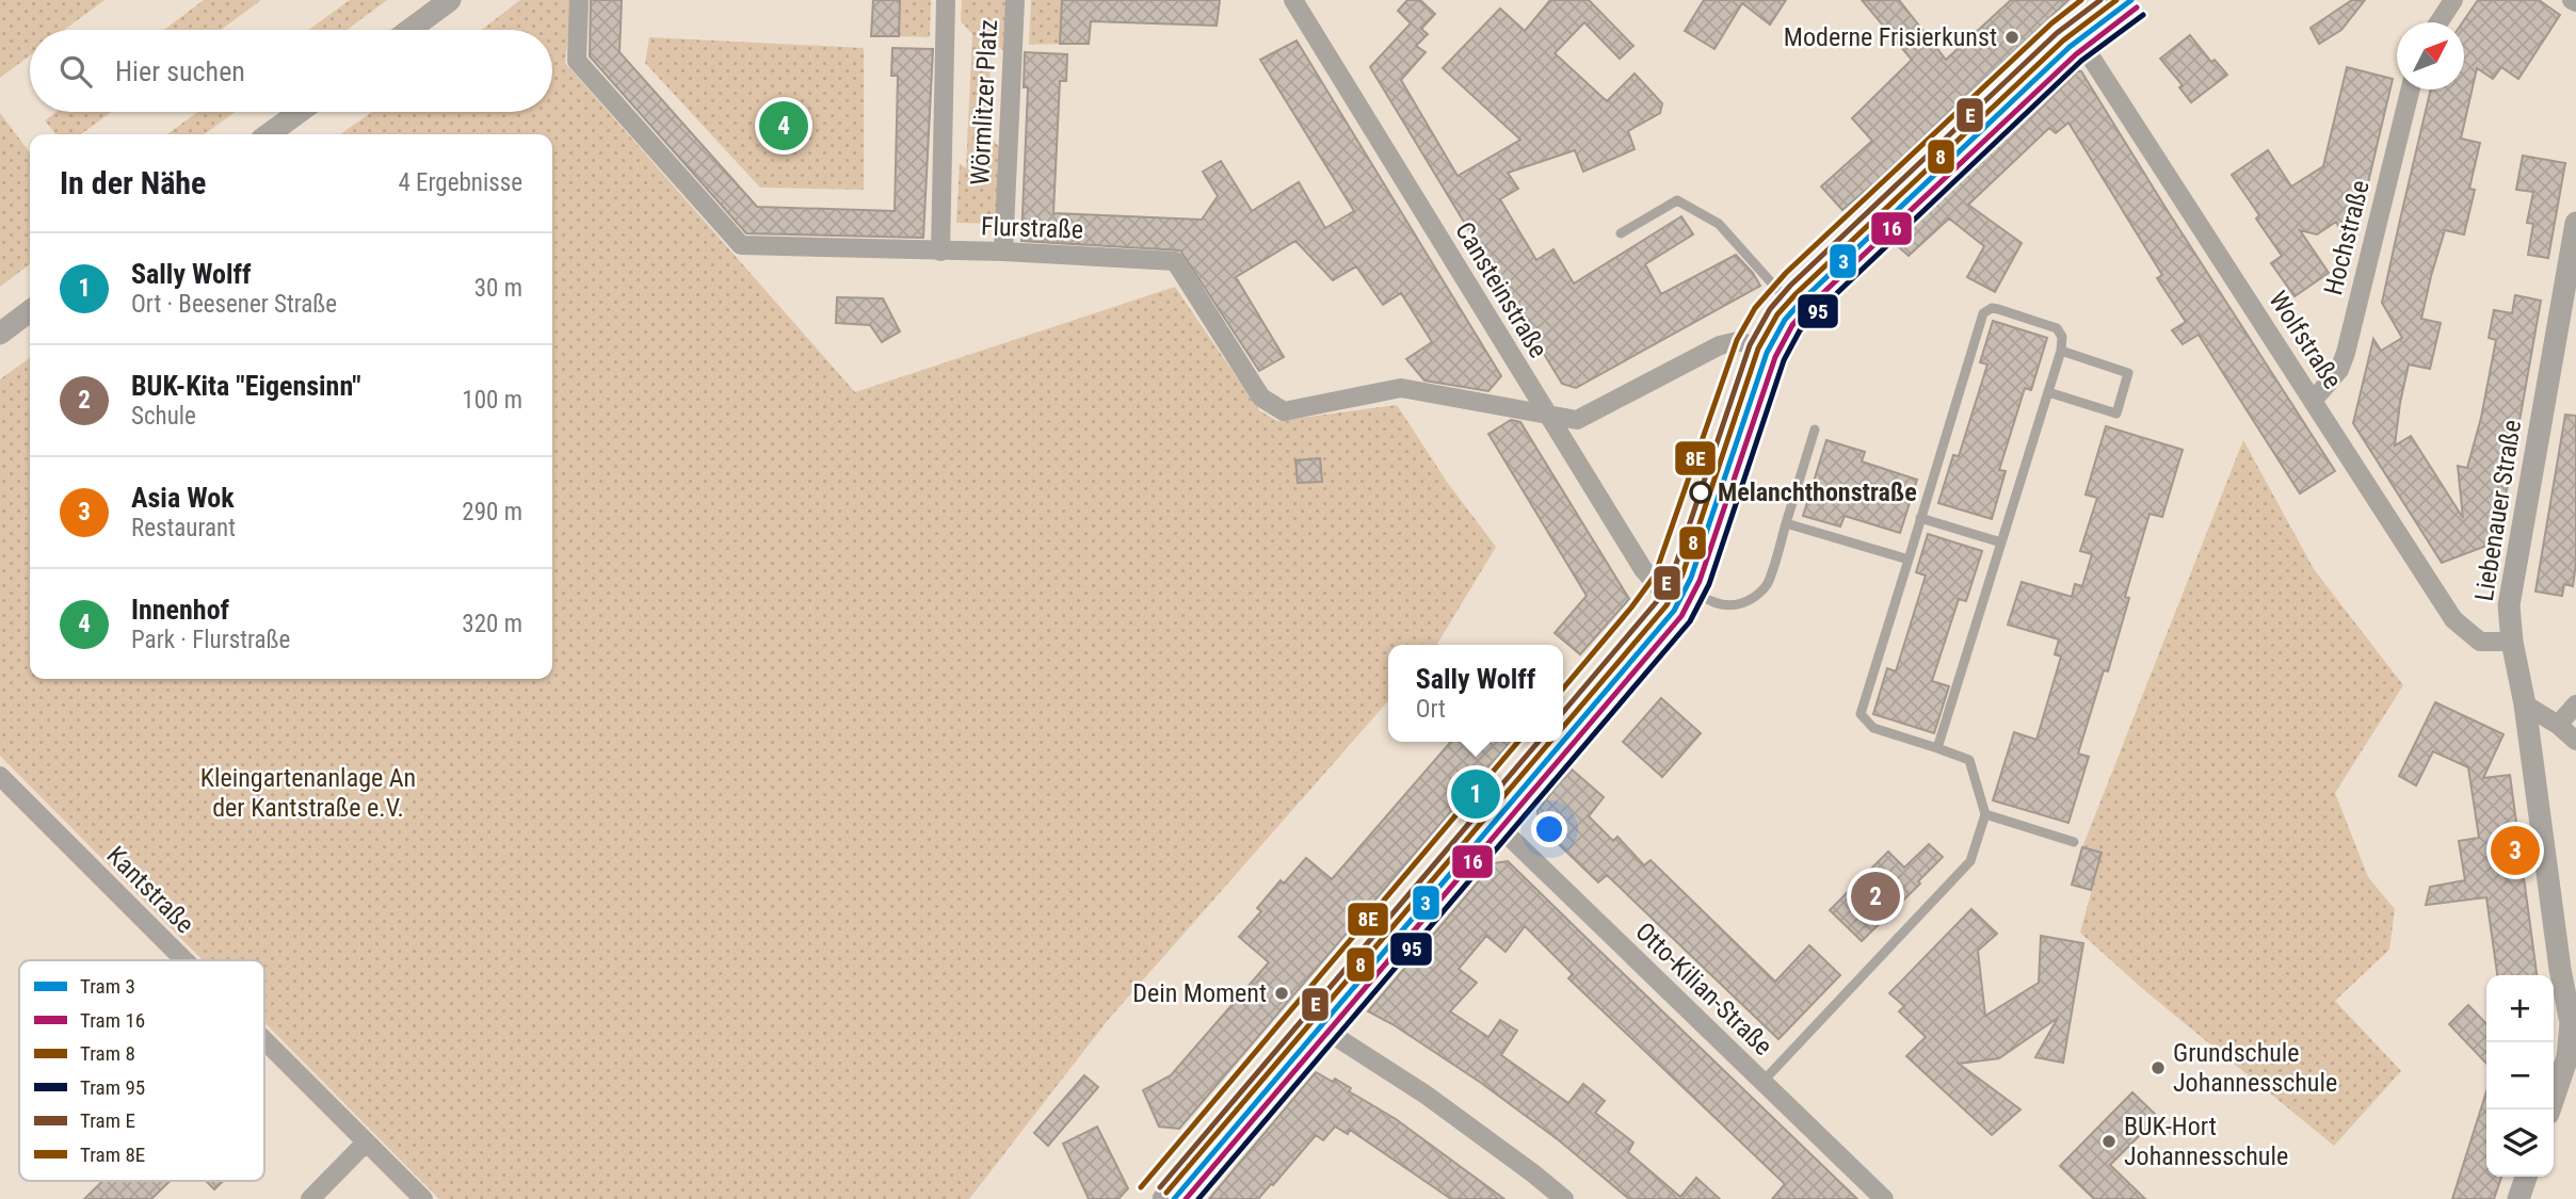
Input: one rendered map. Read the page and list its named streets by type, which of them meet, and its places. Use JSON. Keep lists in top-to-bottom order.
{
  "streets": {
    "street": [
      "Wörmlitzer Platz",
      "Flurstraße",
      "Hochstraße",
      "Cansteinstraße",
      "Wolfstraße",
      "Liebenauer Straße",
      "Kantstraße",
      "Otto-Kilian-Straße"
    ]
  },
  "crossings": [
    ["Wörmlitzer Platz", "Flurstraße"],
    ["Flurstraße", "Cansteinstraße"],
    ["Hochstraße", "Wolfstraße"],
    ["Wolfstraße", "Liebenauer Straße"]
  ],
  "parks": ["Kleingartenanlage An der Kantstraße e.V."],
  "places": [
    "Moderne Frisierkunst",
    "Melanchthonstraße",
    "Dein Moment",
    "Grundschule Johannesschule",
    "BUK-Hort Johannesschule"
  ],
  "lines": [
    "tram line 3",
    "tram line 8",
    "tram line E",
    "tram line 8E",
    "tram line 16",
    "tram line 95"
  ],
  "legend": [
    "Tram 3",
    "Tram 16",
    "Tram 8",
    "Tram 95",
    "Tram E",
    "Tram 8E"
  ],
  "north": "top right",
  "page": {
    "search": "Hier suchen",
    "pins": [
      "4",
      "1",
      "3",
      "2"
    ],
    "heading": ["In der Nähe", "4 Ergebnisse"],
    "list": [
      {
        "mark": "1",
        "name": "Sally Wolff",
        "note": "Ort · Beesener Straße",
        "value": "30 m"
      },
      {
        "mark": "2",
        "name": "BUK-Kita \"Eigensinn\"",
        "note": "Schule",
        "value": "100 m"
      },
      {
        "mark": "3",
        "name": "Asia Wok",
        "note": "Restaurant",
        "value": "290 m"
      },
      {
        "mark": "4",
        "name": "Innenhof",
        "note": "Park · Flurstraße",
        "value": "320 m"
      }
    ],
    "popup": ["Sally Wolff", "Ort"],
    "map_buttons": ["+", "−"]
  }
}
